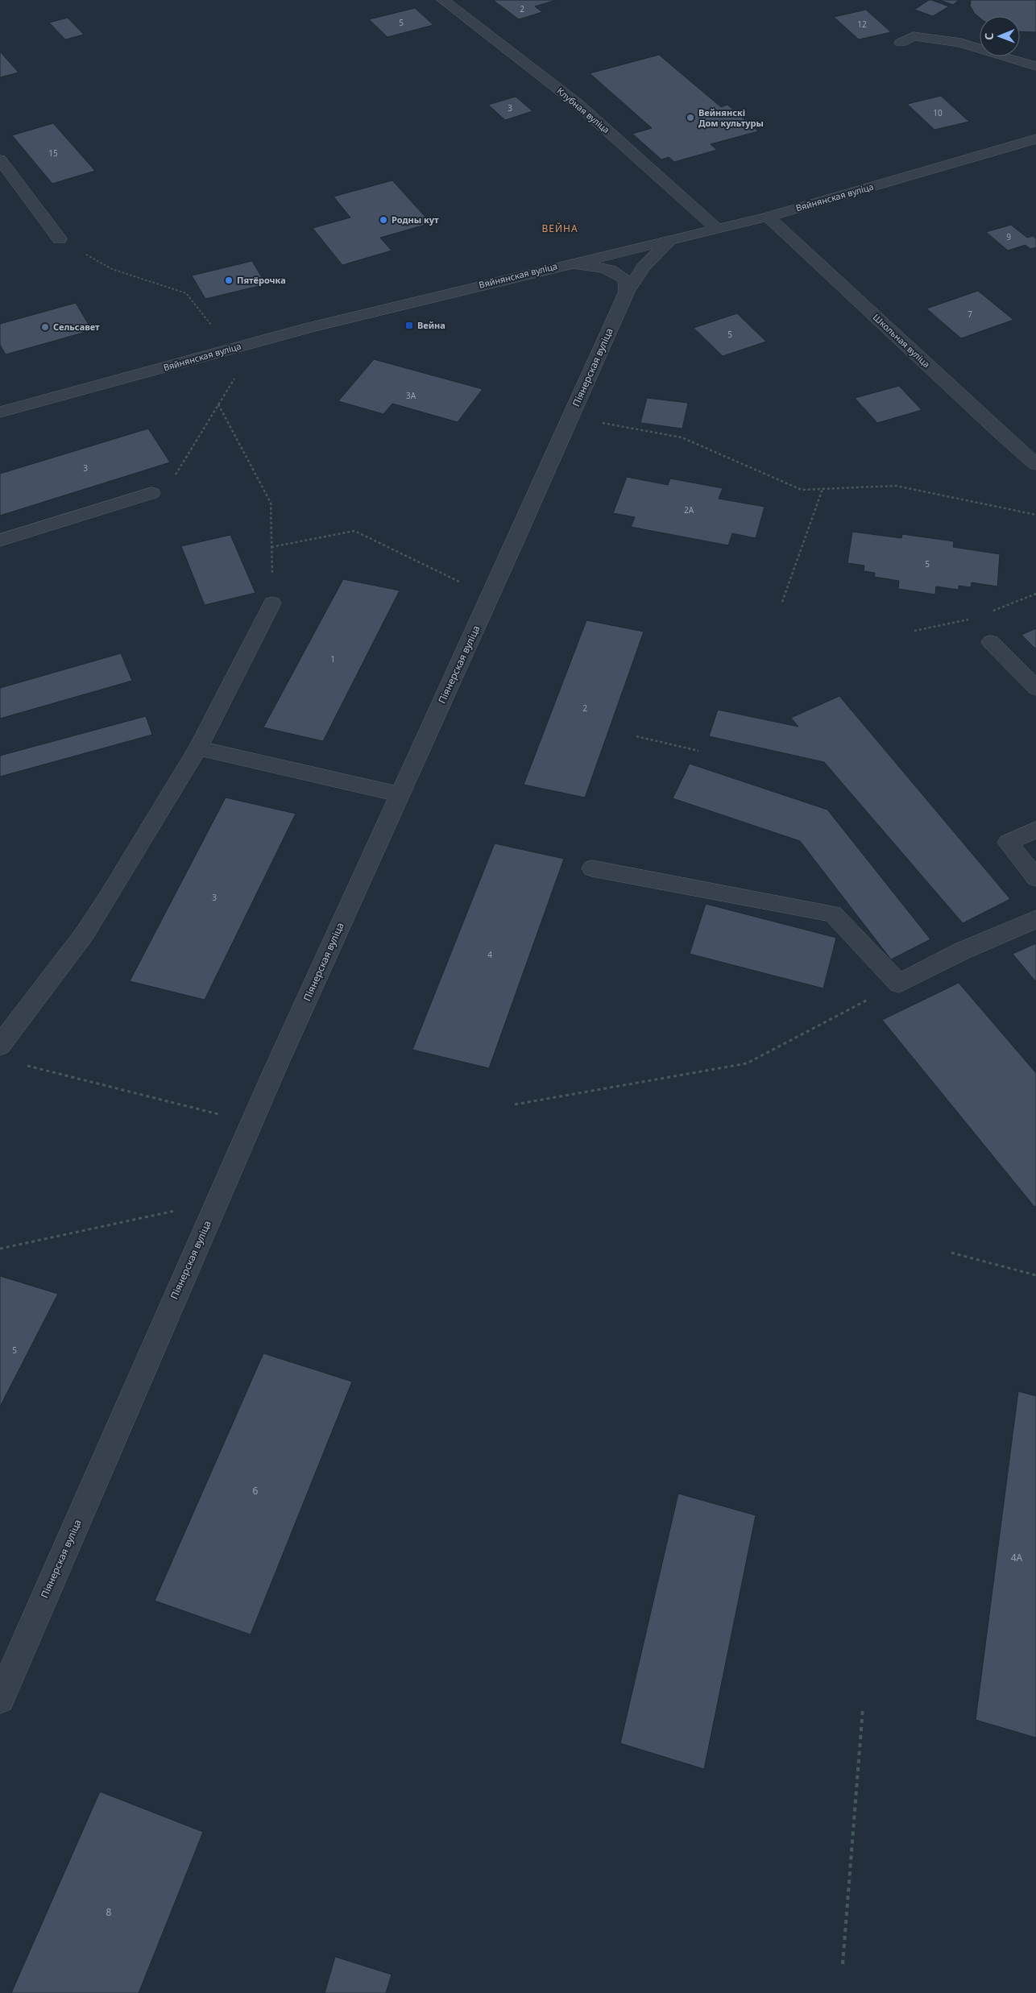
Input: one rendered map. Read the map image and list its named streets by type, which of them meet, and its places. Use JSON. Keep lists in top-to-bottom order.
{
  "streets": {
    "street": [
      "Клубная вуліца",
      "Вяйнянская вуліца",
      "Школьная вуліца",
      "Піянерская вуліца"
    ]
  },
  "crossings": [
    ["Клубная вуліца", "Вяйнянская вуліца"],
    ["Вяйнянская вуліца", "Школьная вуліца"],
    ["Вяйнянская вуліца", "Піянерская вуліца"]
  ],
  "districts": ["ВЕЙНА"],
  "places": {
    "other": [
      "Вейнянскі Дом культуры",
      "Родны кут",
      "Пятёрочка",
      "Сельсавет"
    ],
    "transit": ["Вейна"]
  },
  "house_numbers": [
    "2",
    "5",
    "12",
    "3",
    "10",
    "15",
    "9",
    "7",
    "5",
    "3А",
    "3",
    "2А",
    "5",
    "1",
    "2",
    "3",
    "4",
    "5",
    "6",
    "4А",
    "8"
  ],
  "north": "left"
}
